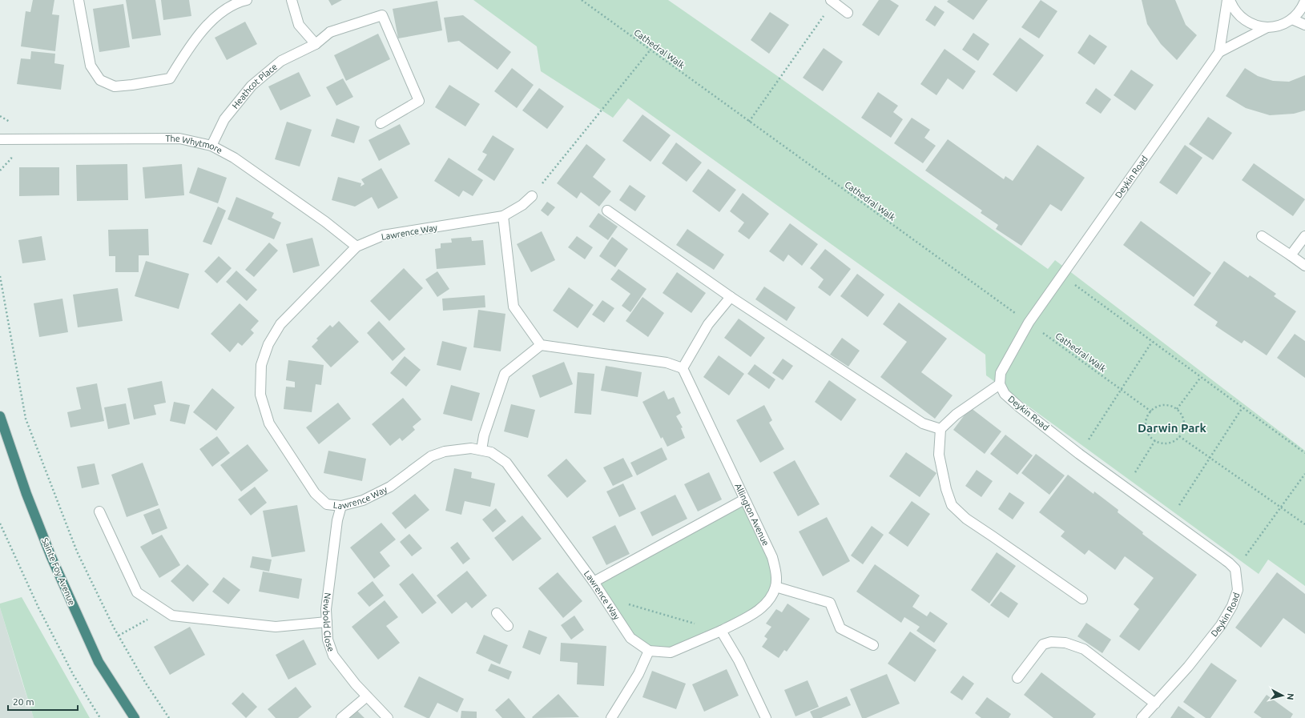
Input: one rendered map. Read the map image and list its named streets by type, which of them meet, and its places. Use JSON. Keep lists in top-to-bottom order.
{
  "streets": {
    "highway": ["Sainte Foy Avenue"],
    "street": [
      "Heathcot Place",
      "The Whytmore",
      "Deykin Road",
      "Lawrence Way",
      "Allington Avenue",
      "Newbold Close"
    ],
    "path": ["Cathedral Walk"]
  },
  "crossings": [
    ["Cathedral Walk", "Deykin Road"],
    ["Heathcot Place", "The Whytmore"],
    ["The Whytmore", "Lawrence Way"],
    ["Lawrence Way", "Newbold Close"]
  ],
  "districts": ["Darwin Park"],
  "scale_bar": "20 m",
  "north": "right"
}
